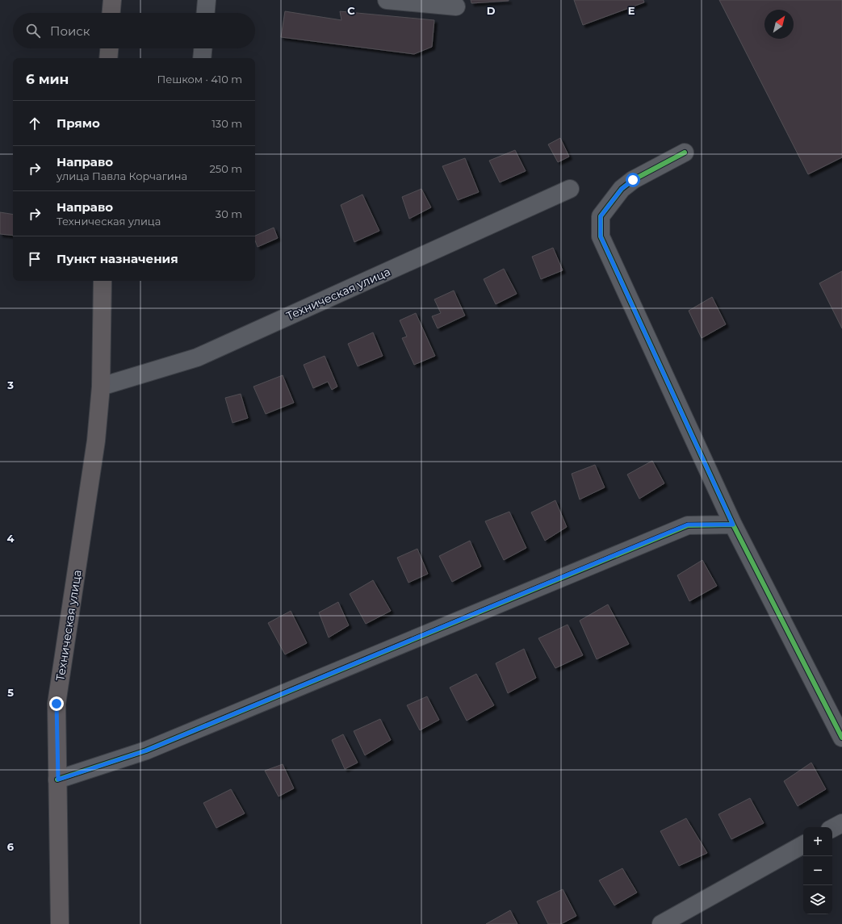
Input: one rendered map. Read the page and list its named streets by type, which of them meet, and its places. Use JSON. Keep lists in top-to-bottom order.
{
  "streets": {
    "main road": ["Техническая улица"]
  },
  "north": "top right",
  "page": {
    "search": "Поиск",
    "heading": ["6 мин", "Пешком · 410 m"],
    "list": [
      ["Прямо", "130 m"],
      ["Направо", "улица Павла Корчагина", "250 m"],
      ["Направо", "Техническая улица", "30 m"],
      "Пункт назначения"
    ],
    "map_buttons": ["+", "−"]
  },
  "grid": {
    "columns": ["C", "D", "E"],
    "rows": [
      "3",
      "4",
      "5",
      "6"
    ]
  }
}
